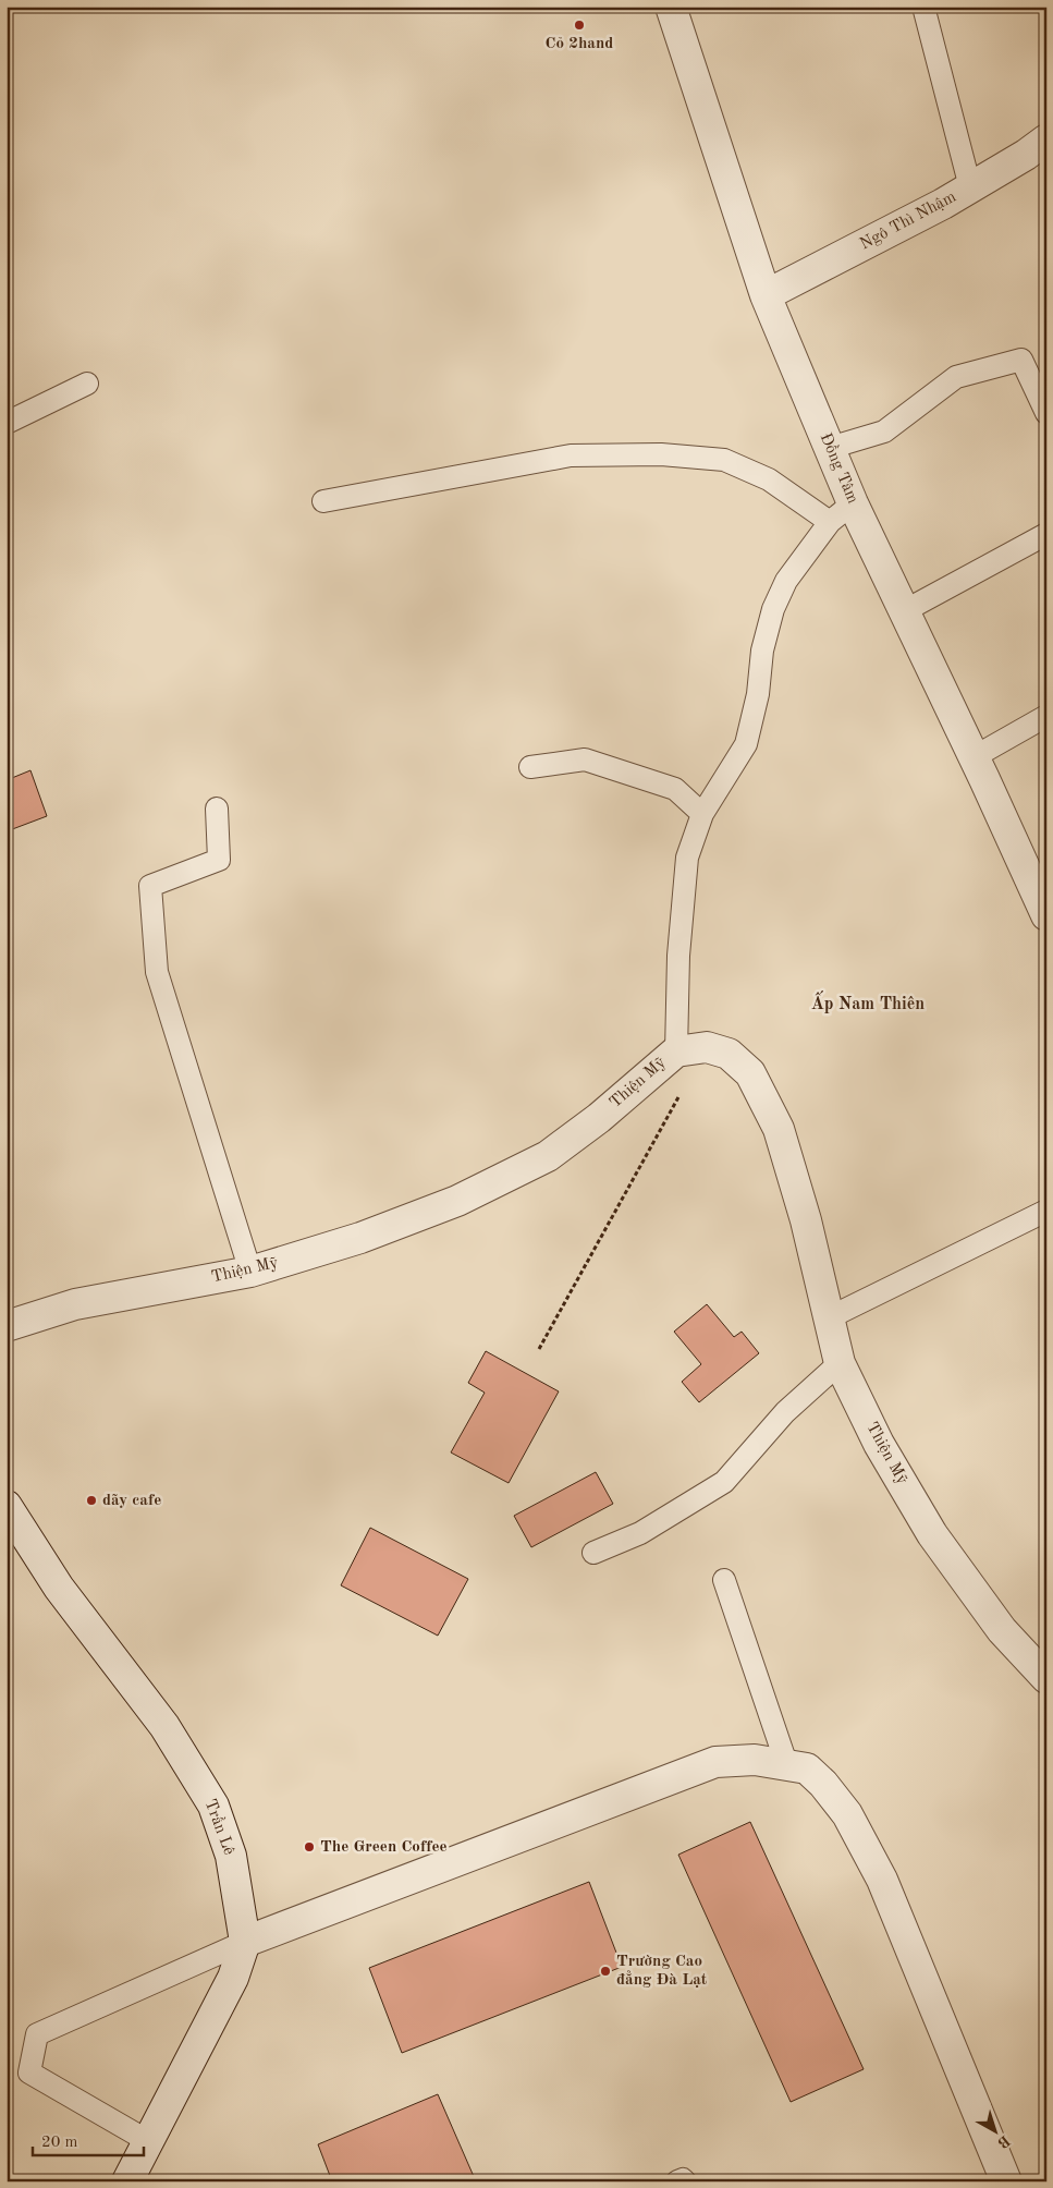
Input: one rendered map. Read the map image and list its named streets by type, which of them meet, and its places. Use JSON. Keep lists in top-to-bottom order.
{
  "streets": {
    "street": [
      "Ngô Thì Nhậm",
      "Đồng Tâm",
      "Thiện Mỹ",
      "Trần Lê"
    ]
  },
  "crossings": [
    ["Ngô Thì Nhậm", "Đồng Tâm"]
  ],
  "districts": ["Ấp Nam Thiên"],
  "places": [
    "Cỏ 2hand",
    "dãy cafe",
    "The Green Coffee",
    "Trường Cao đẳng Đà Lạt"
  ],
  "scale_bar": "20 m",
  "north": "bottom right"
}
